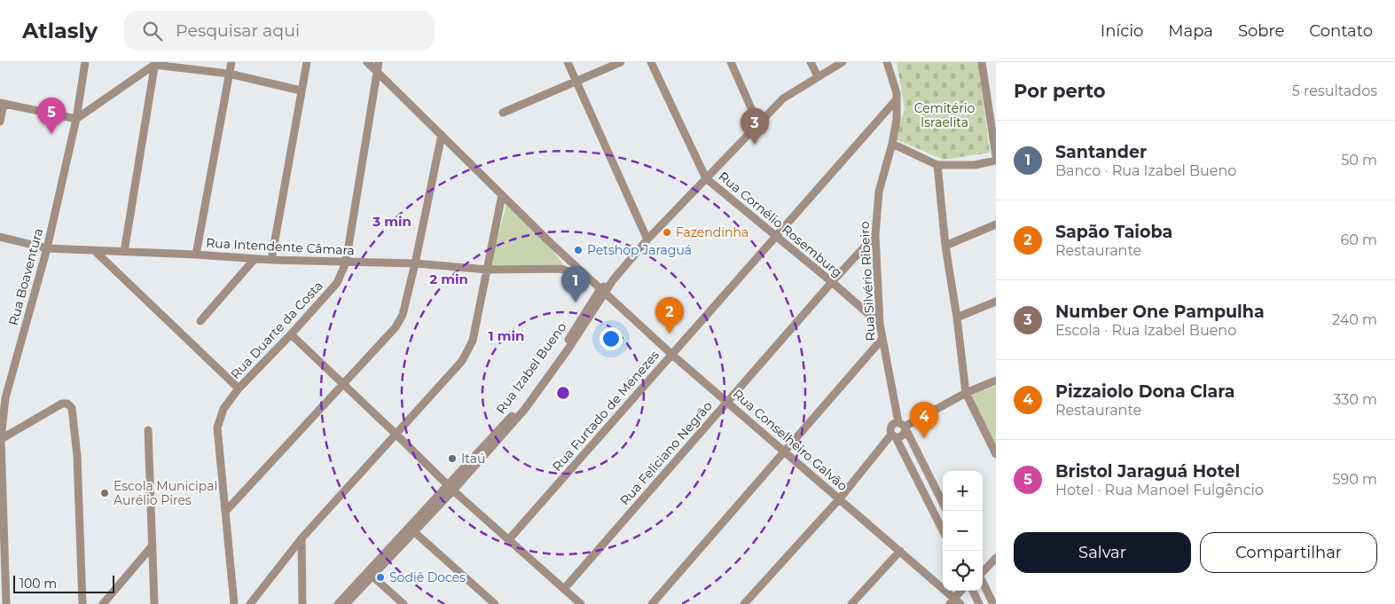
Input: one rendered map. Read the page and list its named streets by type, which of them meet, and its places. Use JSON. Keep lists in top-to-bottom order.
{
  "streets": {
    "street": [
      "Rua Cornélio Rosemburg",
      "Rua Intendente Câmara",
      "Rua Boaventura",
      "Rua Silvério Ribeiro",
      "Rua Duarte da Costa",
      "Rua Izabel Bueno",
      "Rua Furtado de Menezes",
      "Rua Conselheiro Galvão",
      "Rua Feliciano Negrão"
    ]
  },
  "crossings": [
    ["Rua Cornélio Rosemburg", "Rua Silvério Ribeiro"],
    ["Rua Cornélio Rosemburg", "Rua Izabel Bueno"],
    ["Rua Cornélio Rosemburg", "Rua Furtado de Menezes"],
    ["Rua Cornélio Rosemburg", "Rua Feliciano Negrão"],
    ["Rua Intendente Câmara", "Rua Boaventura"],
    ["Rua Intendente Câmara", "Rua Duarte da Costa"],
    ["Rua Intendente Câmara", "Rua Conselheiro Galvão"],
    ["Rua Silvério Ribeiro", "Rua Furtado de Menezes"],
    ["Rua Silvério Ribeiro", "Rua Feliciano Negrão"],
    ["Rua Izabel Bueno", "Rua Conselheiro Galvão"],
    ["Rua Furtado de Menezes", "Rua Conselheiro Galvão"],
    ["Rua Conselheiro Galvão", "Rua Feliciano Negrão"]
  ],
  "parks": ["Cemitério Israelita"],
  "places": [
    "Fazendinha",
    "Petshop Jaraguá",
    "Itaú",
    "Escola Municipal Aurélio Pires",
    "Sodiê Doces"
  ],
  "scale_bar": "100 m",
  "page": {
    "header": "Atlasly",
    "search": "Pesquisar aqui",
    "nav": [
      "Início",
      "Mapa",
      "Sobre",
      "Contato"
    ],
    "heading": ["Por perto", "5 resultados"],
    "pins": [
      "5",
      "3",
      "1",
      "2",
      "4"
    ],
    "list": [
      {
        "mark": "1",
        "name": "Santander",
        "note": "Banco · Rua Izabel Bueno",
        "value": "50 m"
      },
      {
        "mark": "2",
        "name": "Sapão Taioba",
        "note": "Restaurante",
        "value": "60 m"
      },
      {
        "mark": "3",
        "name": "Number One Pampulha",
        "note": "Escola · Rua Izabel Bueno",
        "value": "240 m"
      },
      {
        "mark": "4",
        "name": "Pizzaiolo Dona Clara",
        "note": "Restaurante",
        "value": "330 m"
      },
      {
        "mark": "5",
        "name": "Bristol Jaraguá Hotel",
        "note": "Hotel · Rua Manoel Fulgêncio",
        "value": "590 m"
      }
    ],
    "map_buttons": ["+", "−"],
    "buttons": ["Salvar", "Compartilhar"],
    "scale": "100 m"
  },
  "rings": ["3 min", "2 min", "1 min"]
}
